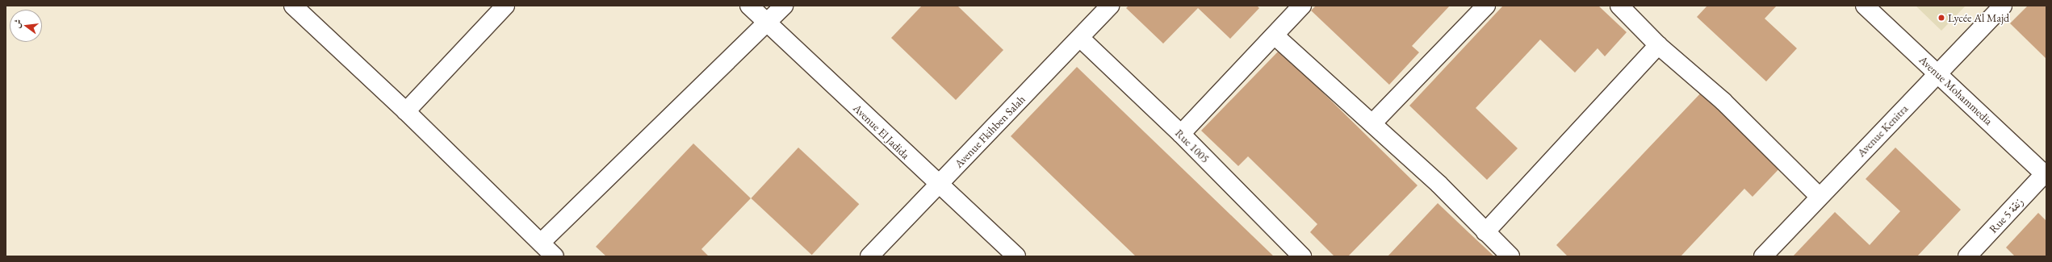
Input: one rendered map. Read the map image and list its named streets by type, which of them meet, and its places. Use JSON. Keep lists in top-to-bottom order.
{
  "streets": {
    "street": [
      "Avenue Mohammedia",
      "Avenue Kenitra",
      "Avenue El Jadida",
      "Avenue Fkihben Salah",
      "Rue 1005",
      "Rue 5 زنقة"
    ]
  },
  "crossings": [
    ["Avenue Mohammedia", "Avenue Kenitra"],
    ["Avenue Mohammedia", "Rue 5 زنقة"],
    ["Avenue El Jadida", "Avenue Fkihben Salah"],
    ["Avenue Fkihben Salah", "Rue 1005"]
  ],
  "places": ["Lycée Al Majd"],
  "north": "left"
}
